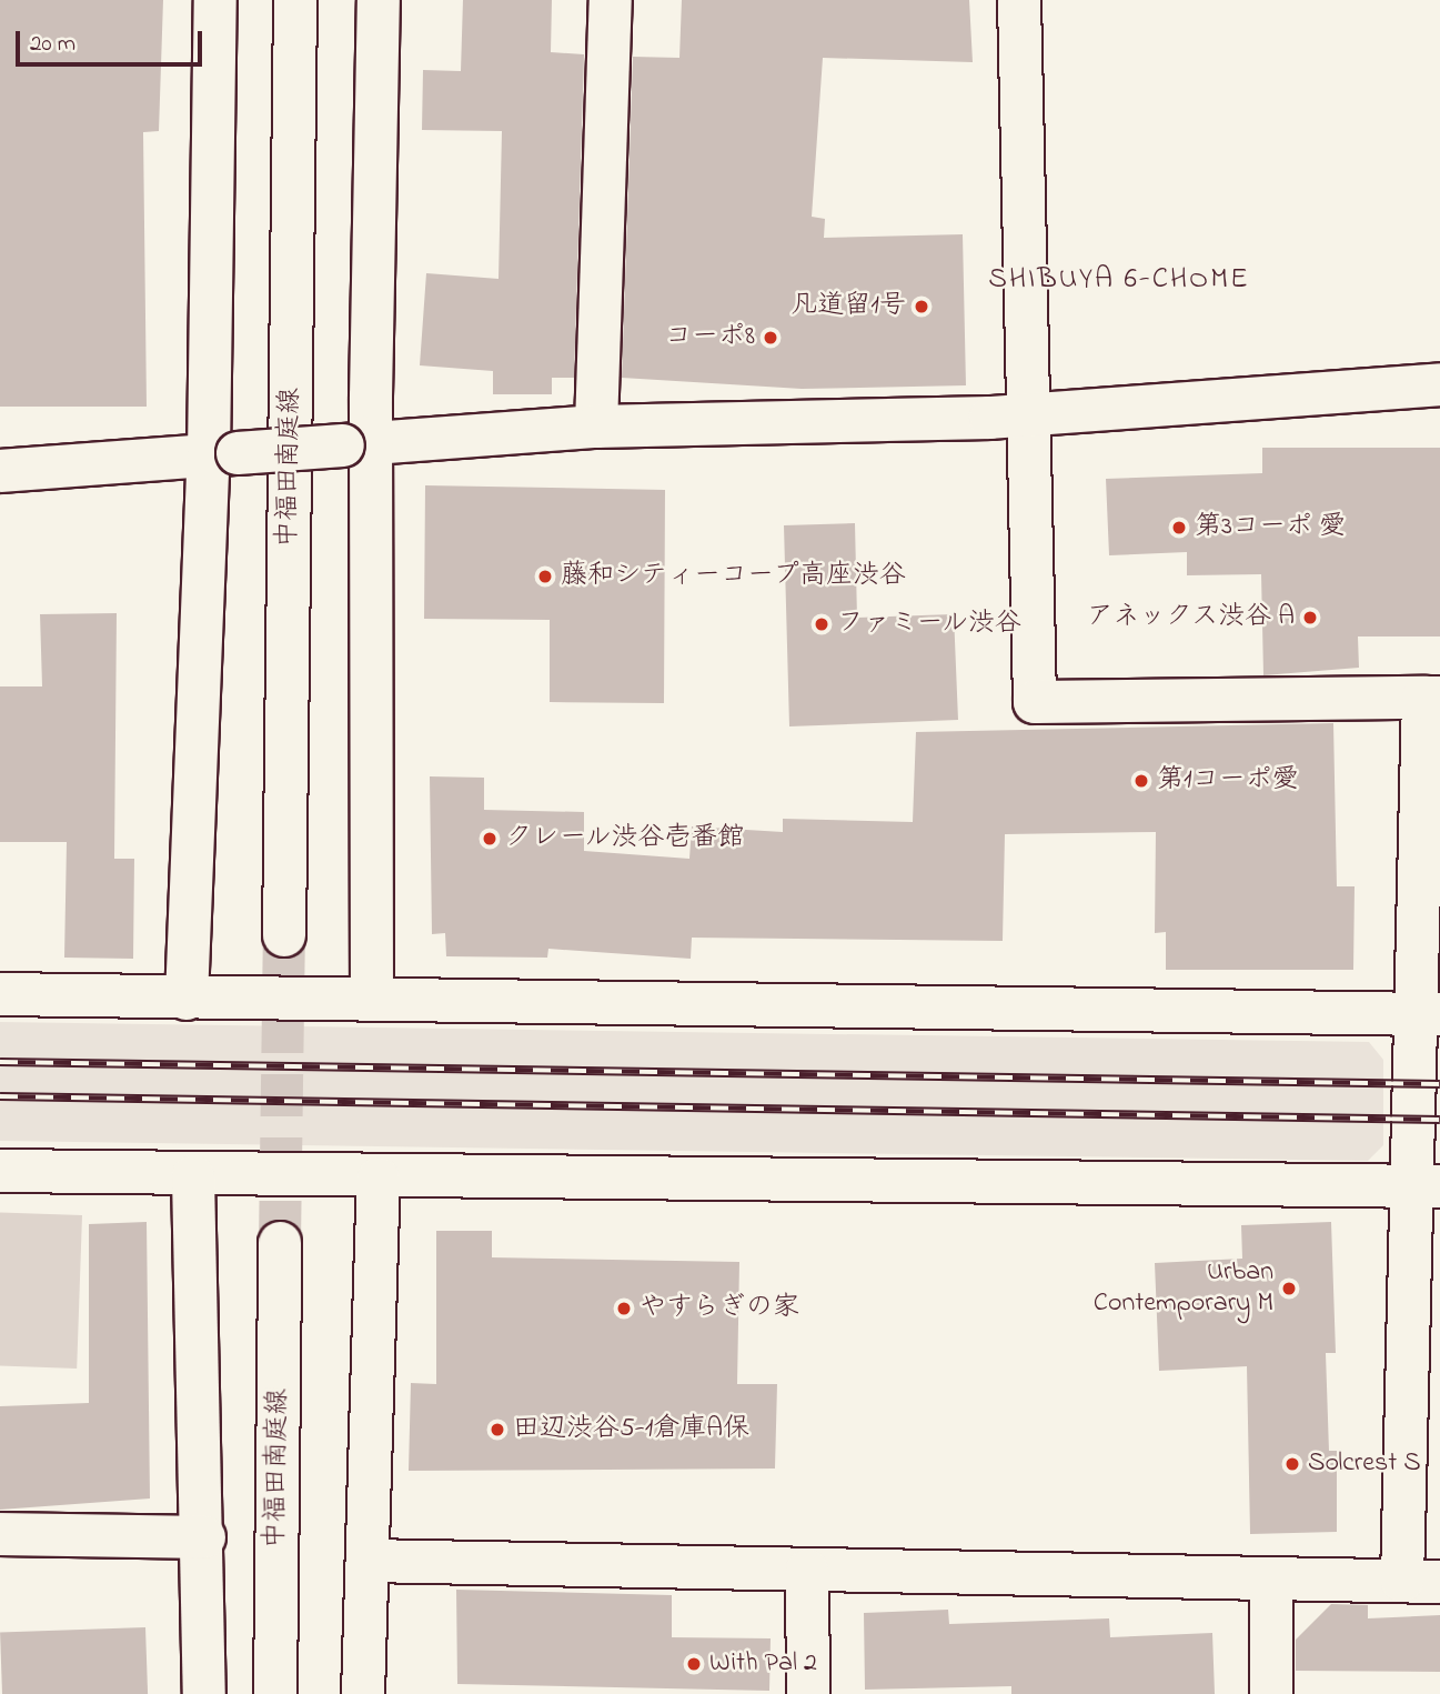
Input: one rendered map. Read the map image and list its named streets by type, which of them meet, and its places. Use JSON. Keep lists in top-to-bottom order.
{
  "streets": {
    "street": ["中福田南庭線"]
  },
  "districts": ["SHIBUYA 6-CHOME"],
  "places": [
    "凡道留1号",
    "コーポ8",
    "第3コーポ 愛",
    "藤和シティーコープ高座渋谷",
    "アネックス渋谷 A",
    "ファミール渋谷",
    "第1コーポ愛",
    "クレール渋谷壱番館",
    "Urban Contemporary M",
    "やすらぎの家",
    "田辺渋谷5-1倉庫A保",
    "Solcrest S",
    "With Pal 2"
  ],
  "scale_bar": "20 m"
}
